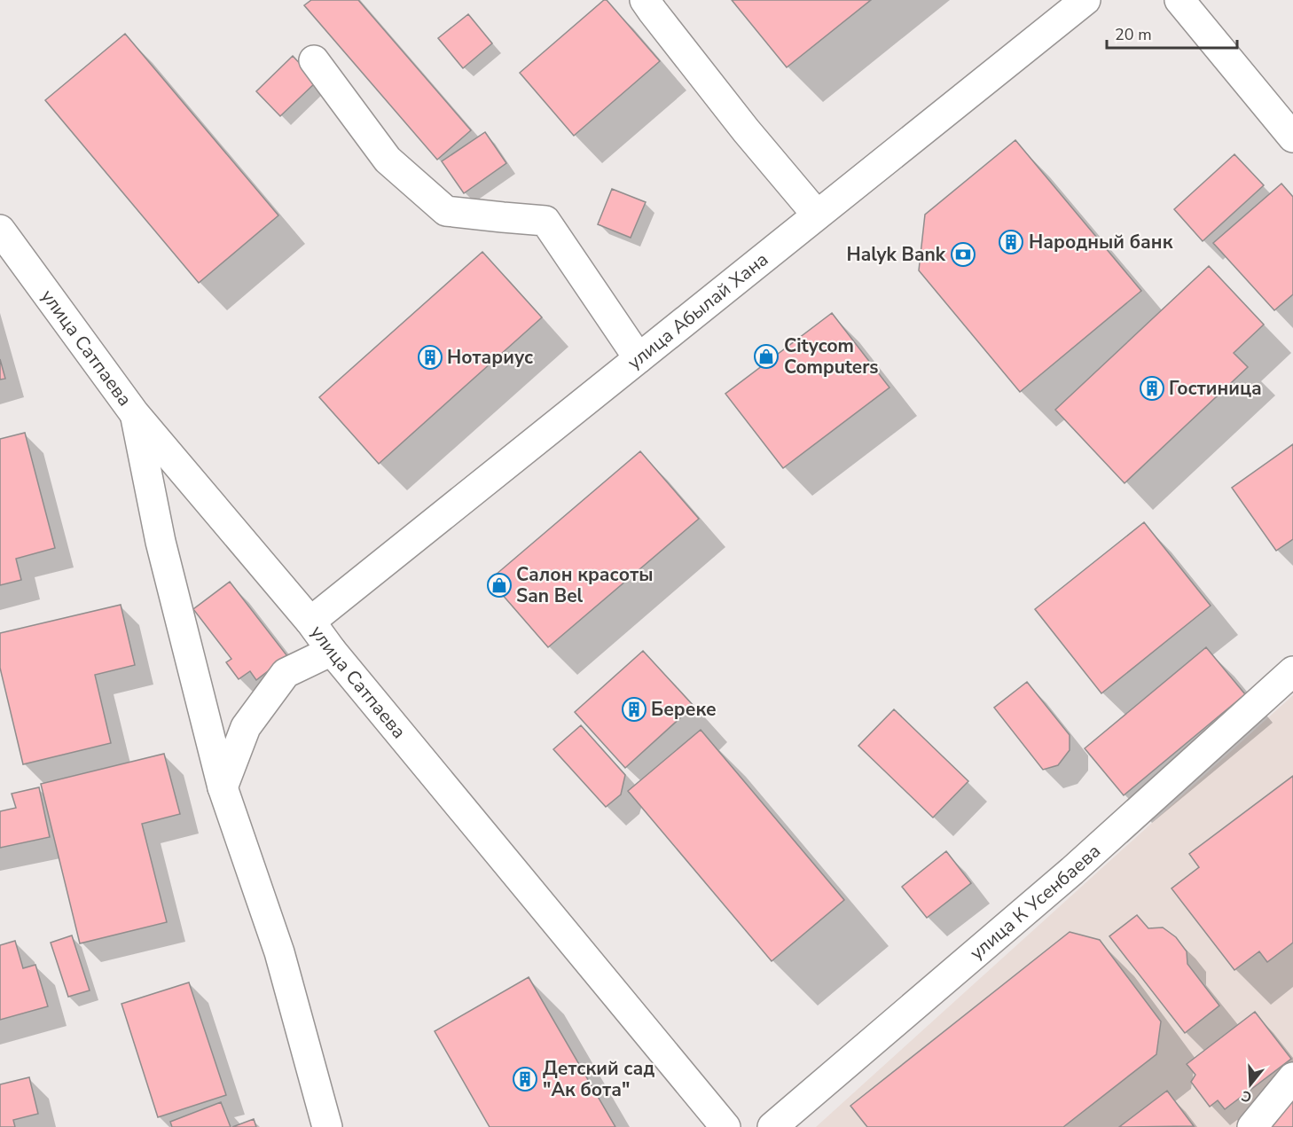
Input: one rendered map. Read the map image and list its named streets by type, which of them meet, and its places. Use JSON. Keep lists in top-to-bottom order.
{
  "streets": {
    "street": ["улица Абылай Хана", "улица Сатпаева", "улица К Усенбаева"]
  },
  "crossings": [
    ["улица Абылай Хана", "улица Сатпаева"]
  ],
  "places": {
    "building": [
      "Народный банк",
      "Нотариус",
      "Гостиница",
      "Береке",
      "Детский сад \"Ак бота\""
    ],
    "bank": ["Halyk Bank"],
    "shop": ["Citycom Computers", "Салон красоты San Bel"]
  },
  "scale_bar": "20 m",
  "north": "bottom"
}
